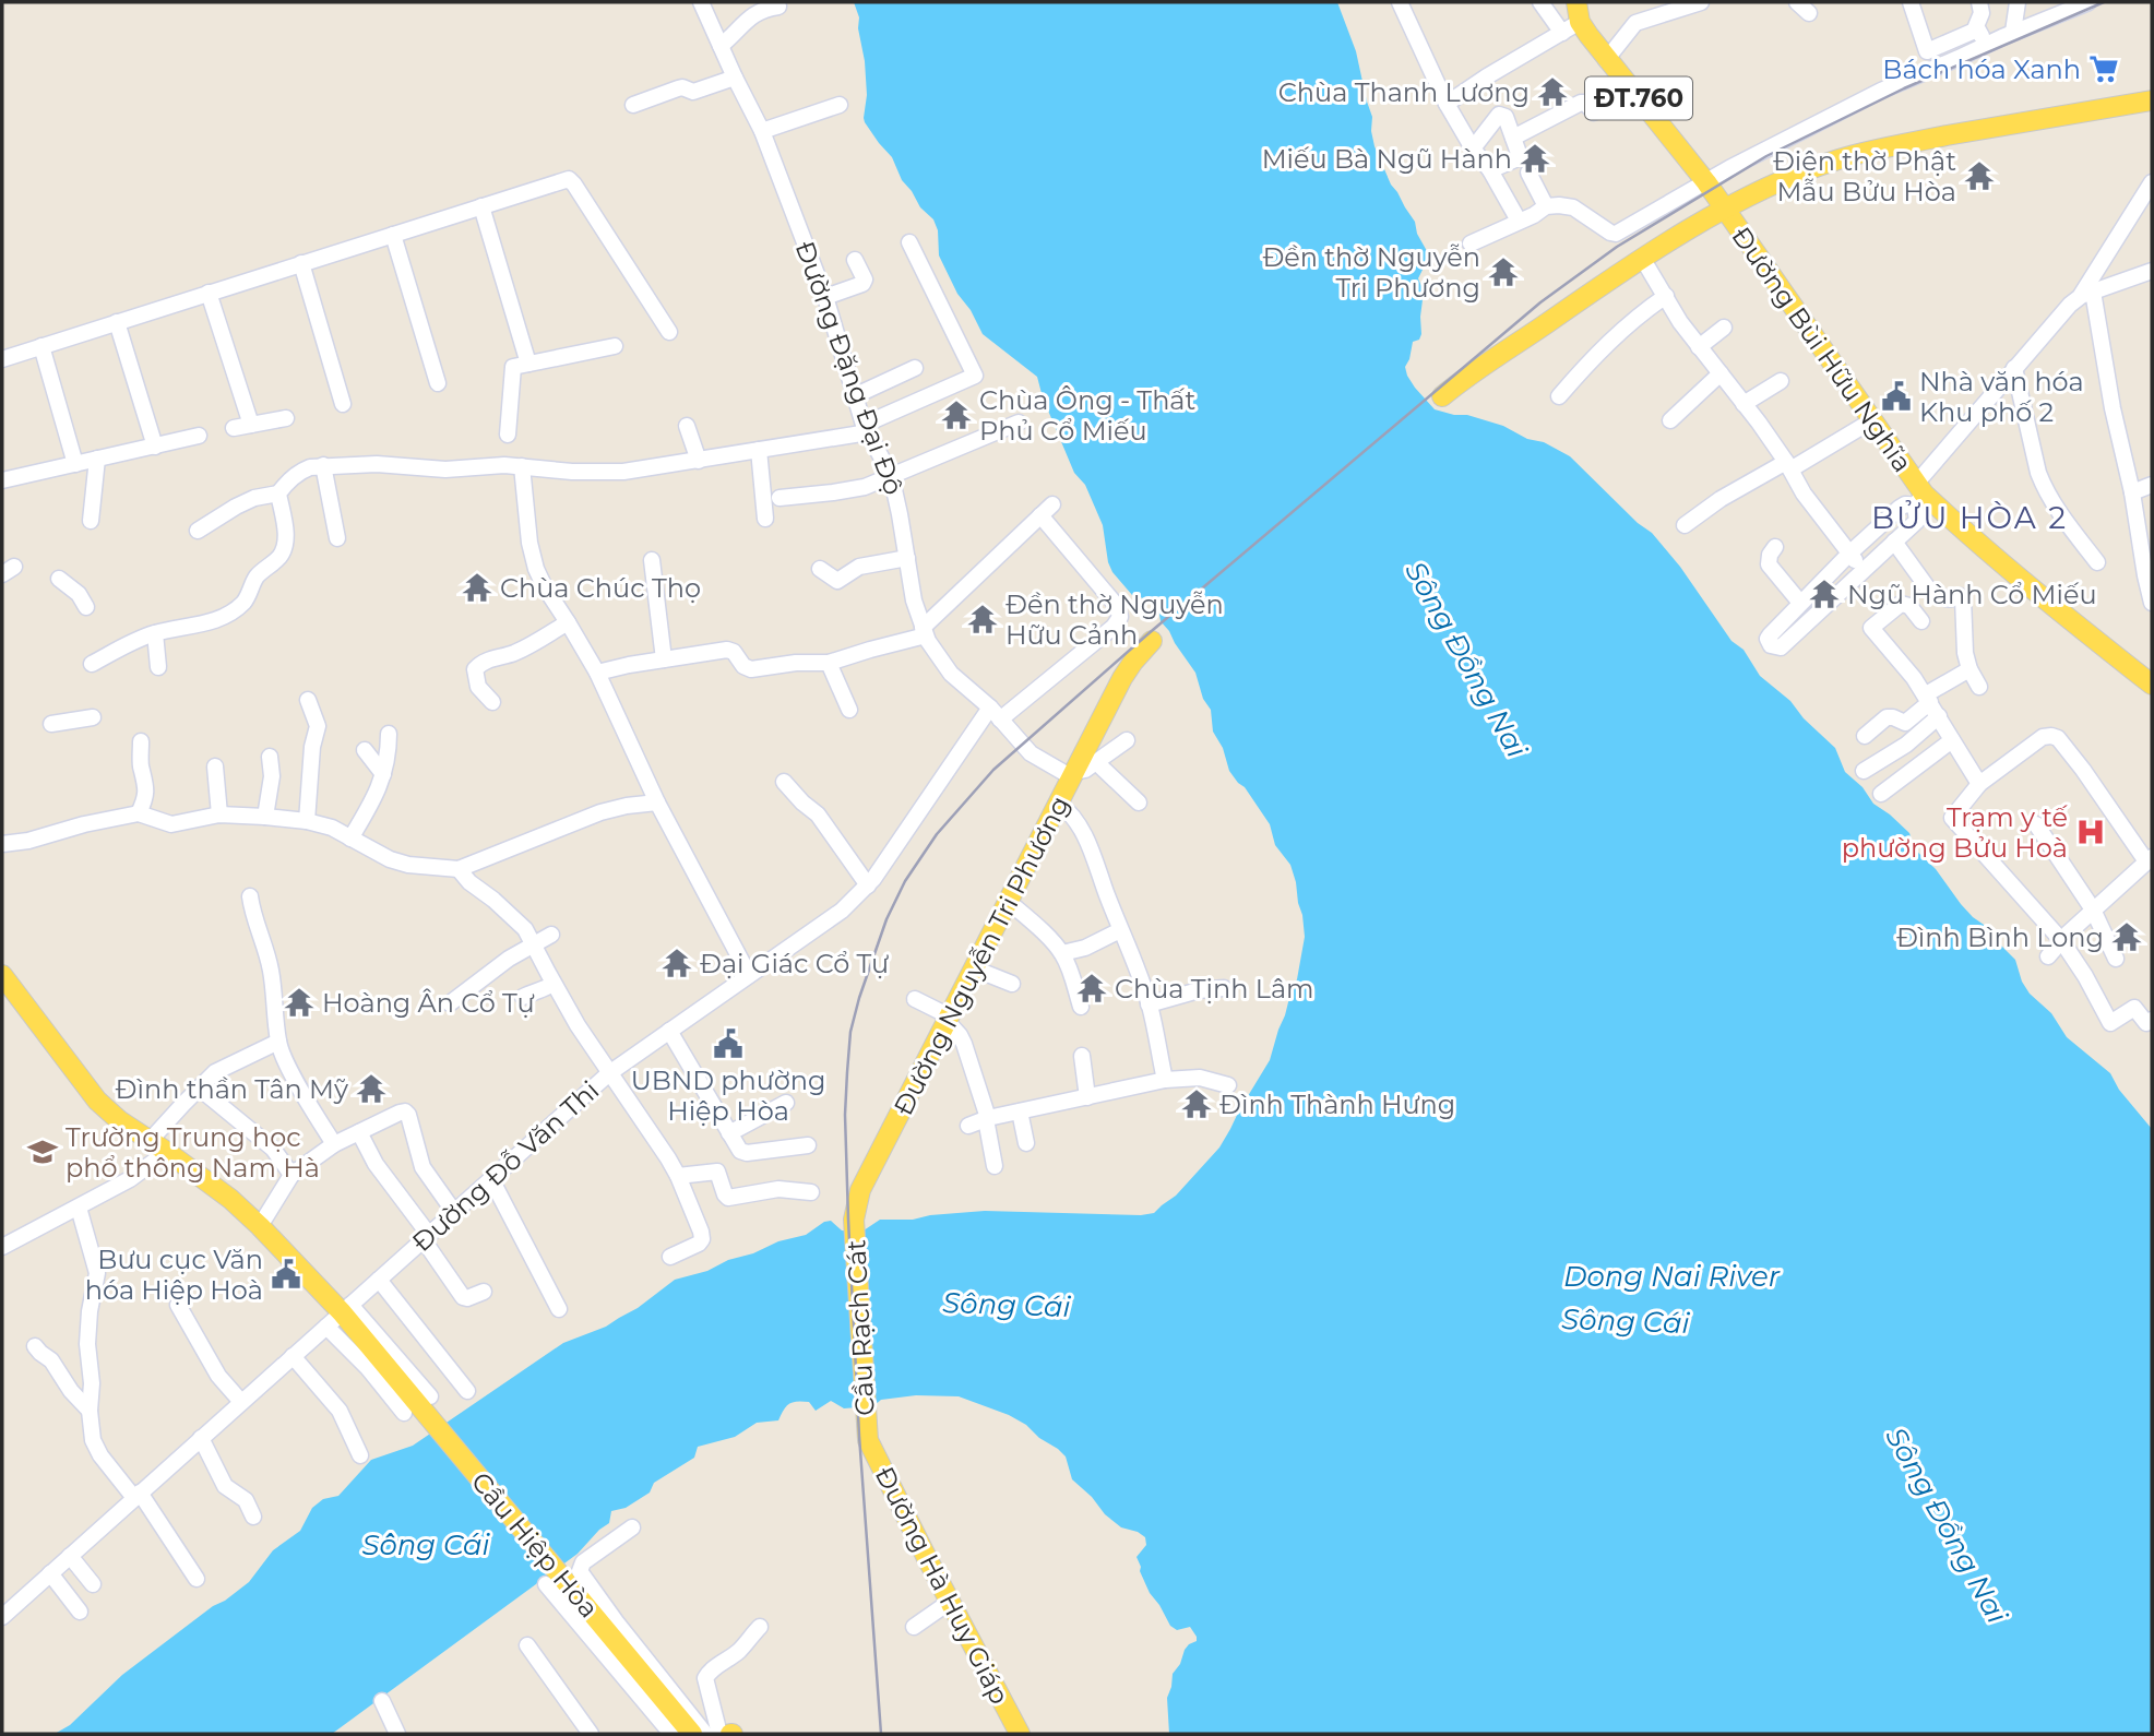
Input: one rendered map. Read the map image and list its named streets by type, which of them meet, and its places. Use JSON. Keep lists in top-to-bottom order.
{
  "streets": {
    "main road": [
      "ĐT.760",
      "Đường Bùi Hữu Nghĩa",
      "Đường Nguyễn Tri Phương",
      "Cầu Rạch Cát",
      "Cầu Hiệp Hòa",
      "Đường Hà Huy Giáp"
    ],
    "street": ["Đường Đặng Đại Độ", "Đường Đỗ Văn Thi"]
  },
  "crossings": [
    ["Đường Đặng Đại Độ", "Đường Nguyễn Tri Phương"],
    ["Đường Đặng Đại Độ", "Đường Đỗ Văn Thi"],
    ["Đường Nguyễn Tri Phương", "Cầu Rạch Cát"],
    ["Đường Đỗ Văn Thi", "Cầu Hiệp Hòa"],
    ["Cầu Rạch Cát", "Đường Hà Huy Giáp"]
  ],
  "districts": ["BỬU HÒA 2"],
  "water": ["Sông Đồng Nai", "Dong Nai River", "Sông Cái"],
  "places": {
    "supermarket": ["Bách hóa Xanh"],
    "temple": [
      "Chùa Thanh Lương",
      "Miếu Bà Ngũ Hành",
      "Điện thờ Phật Mẫu Bửu Hòa",
      "Đền thờ Nguyễn Tri Phương",
      "Chùa Ông - Thất Phủ Cổ Miếu",
      "Chùa Chúc Thọ",
      "Ngũ Hành Cổ Miếu",
      "Đền thờ Nguyễn Hữu Cảnh",
      "Đình Bình Long",
      "Đại Giác Cổ Tự",
      "Chùa Tịnh Lâm",
      "Hoàng Ân Cổ Tự",
      "Đình thần Tân Mỹ",
      "Đình Thành Hưng"
    ],
    "public building": ["Nhà văn hóa Khu phố 2", "UBND phường Hiệp Hòa", "Bưu cục Văn hóa Hiệp Hoà"],
    "hospital": ["Trạm y tế phường Bửu Hoà"],
    "school or university": ["Trường Trung học phổ thông Nam Hà"]
  }
}
